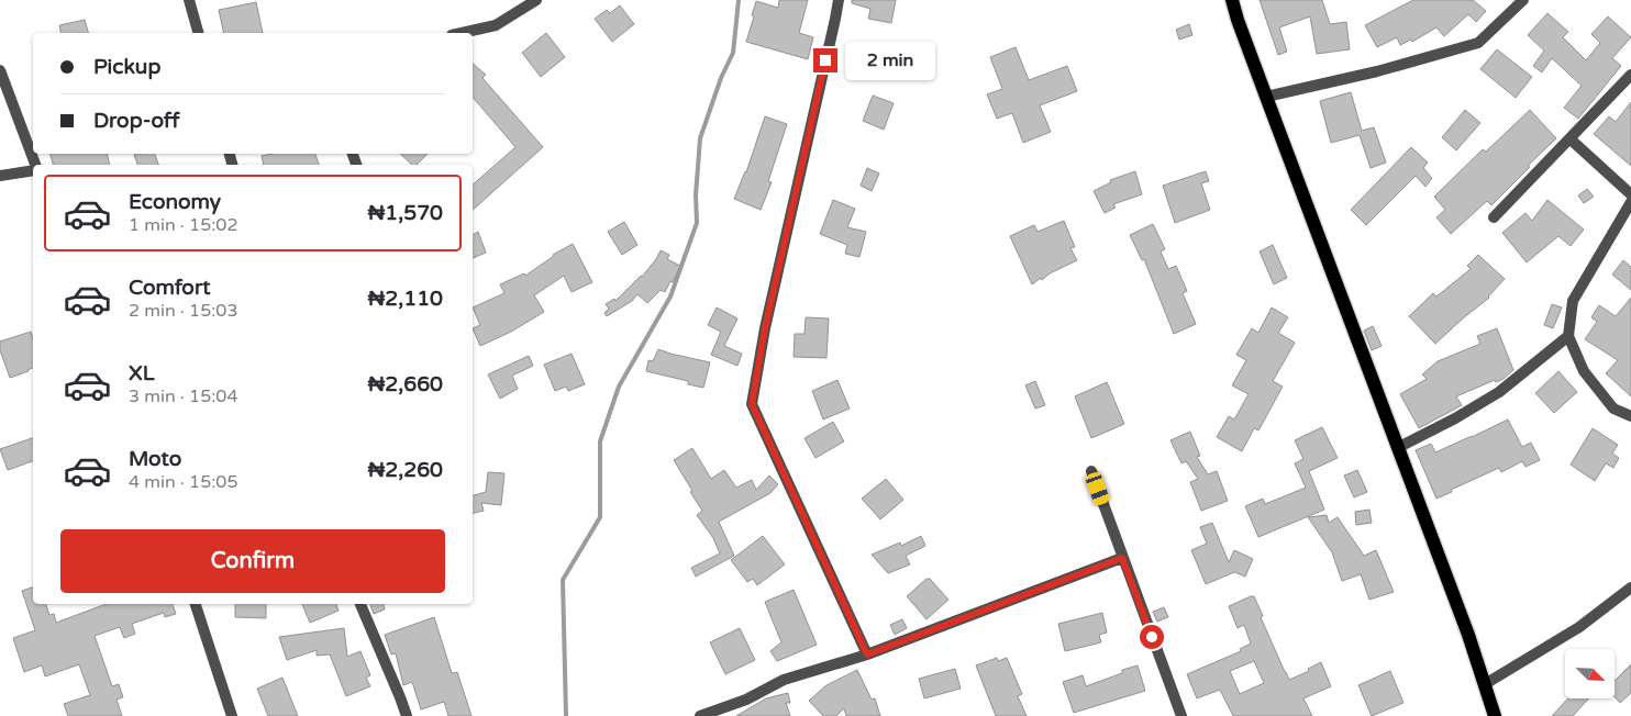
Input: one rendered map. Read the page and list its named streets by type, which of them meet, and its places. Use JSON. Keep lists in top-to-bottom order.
{
  "north": "bottom right",
  "page": {
    "banner": ["Pickup", "Drop-off"],
    "bubble": "2 min",
    "list": [
      {
        "name": "Economy",
        "note": "1 min · 15:02",
        "value": "₦1,570"
      },
      {
        "name": "Comfort",
        "note": "2 min · 15:03",
        "value": "₦2,110"
      },
      {
        "name": "XL",
        "note": "3 min · 15:04",
        "value": "₦2,660"
      },
      {
        "name": "Moto",
        "note": "4 min · 15:05",
        "value": "₦2,260"
      }
    ],
    "buttons": "Confirm"
  }
}
